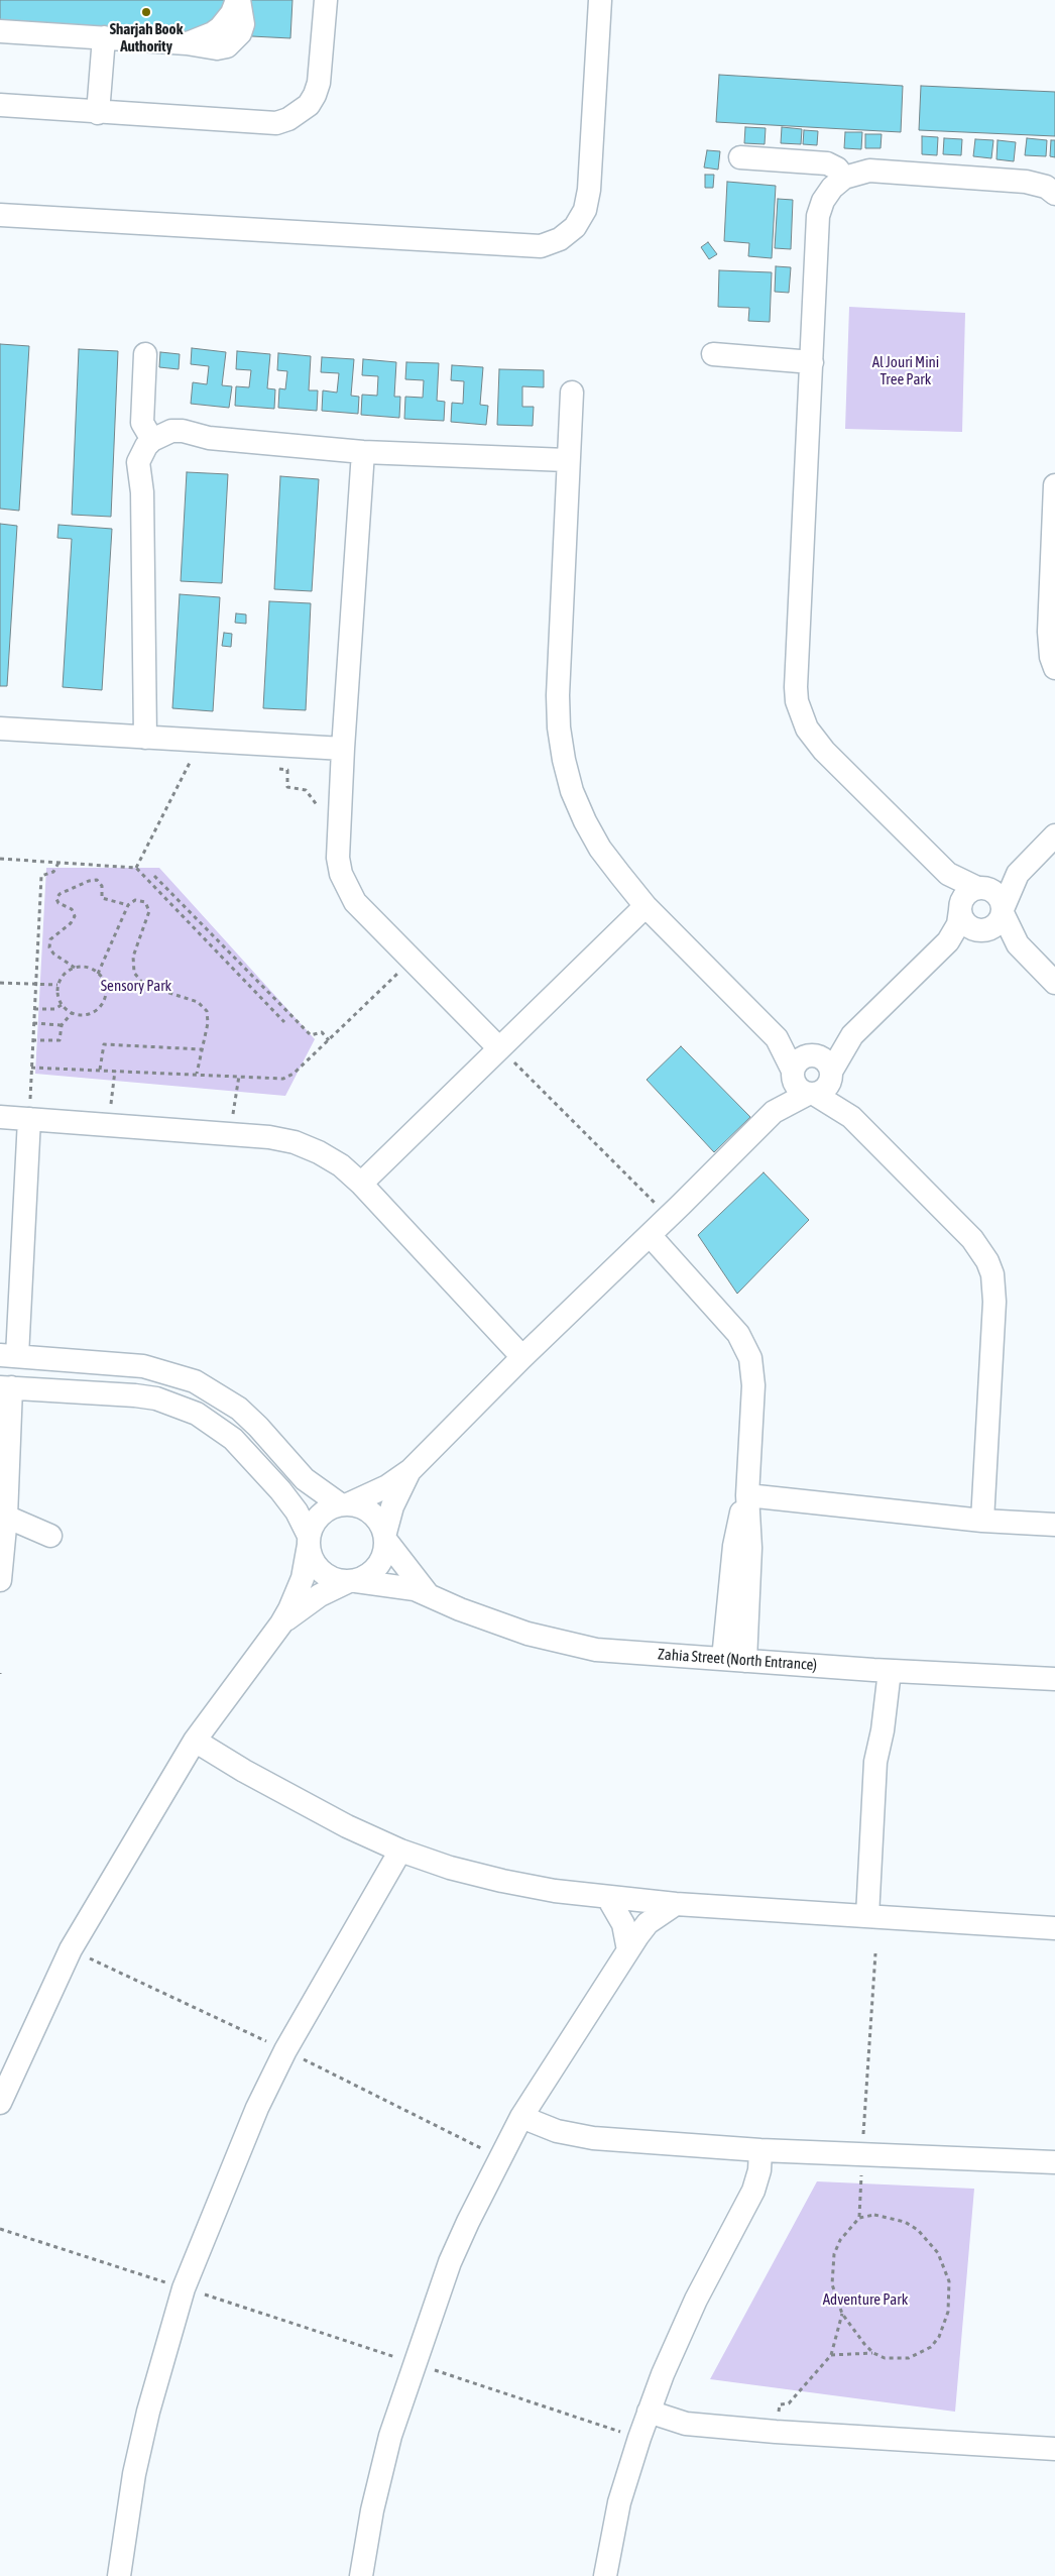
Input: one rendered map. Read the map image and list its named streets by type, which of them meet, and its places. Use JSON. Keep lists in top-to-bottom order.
{
  "streets": {
    "street": ["Zahia Street (North Entrance)"]
  },
  "parks": ["Al Jouri Mini Tree Park", "Sensory Park", "Adventure Park"],
  "places": ["Sharjah Book Authority"]
}
